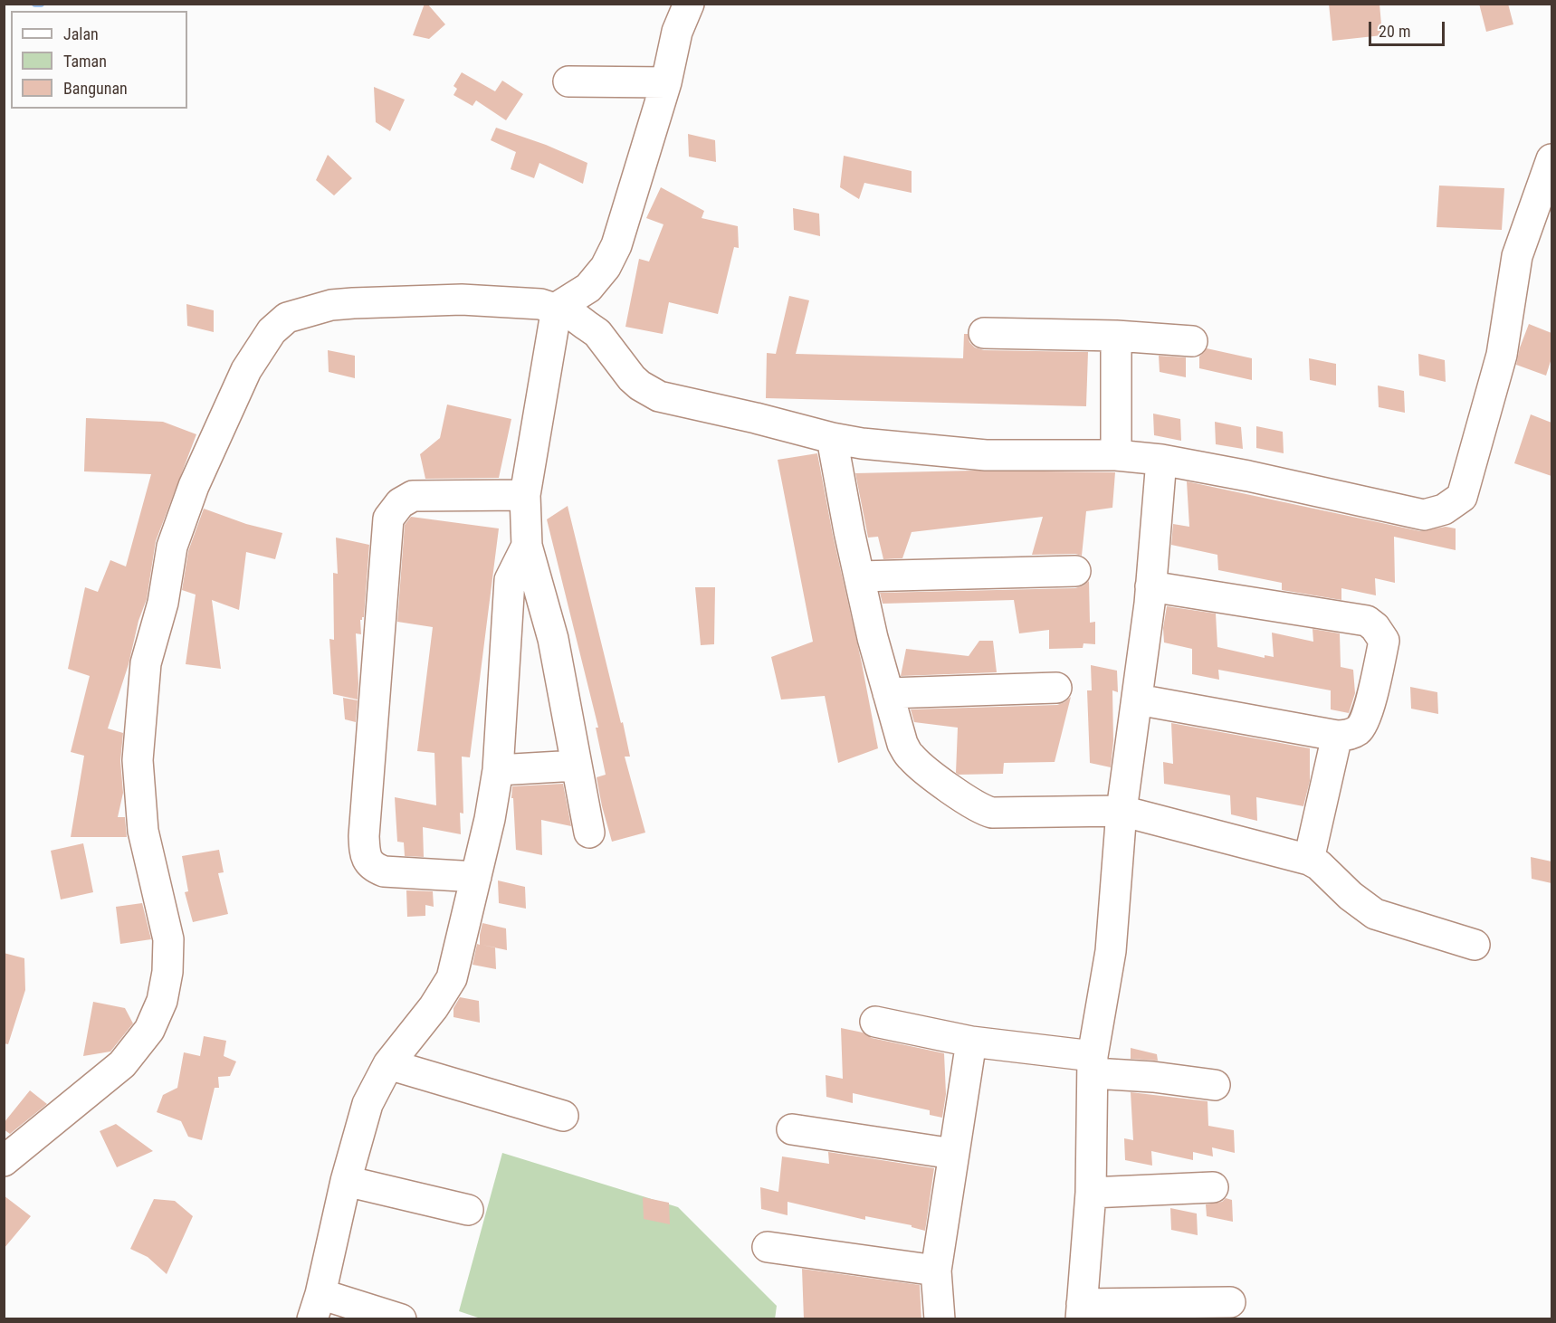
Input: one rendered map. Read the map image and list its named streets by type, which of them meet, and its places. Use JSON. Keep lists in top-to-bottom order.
{
  "legend": ["Jalan", "Taman", "Bangunan"],
  "scale_bar": "20 m"
}
